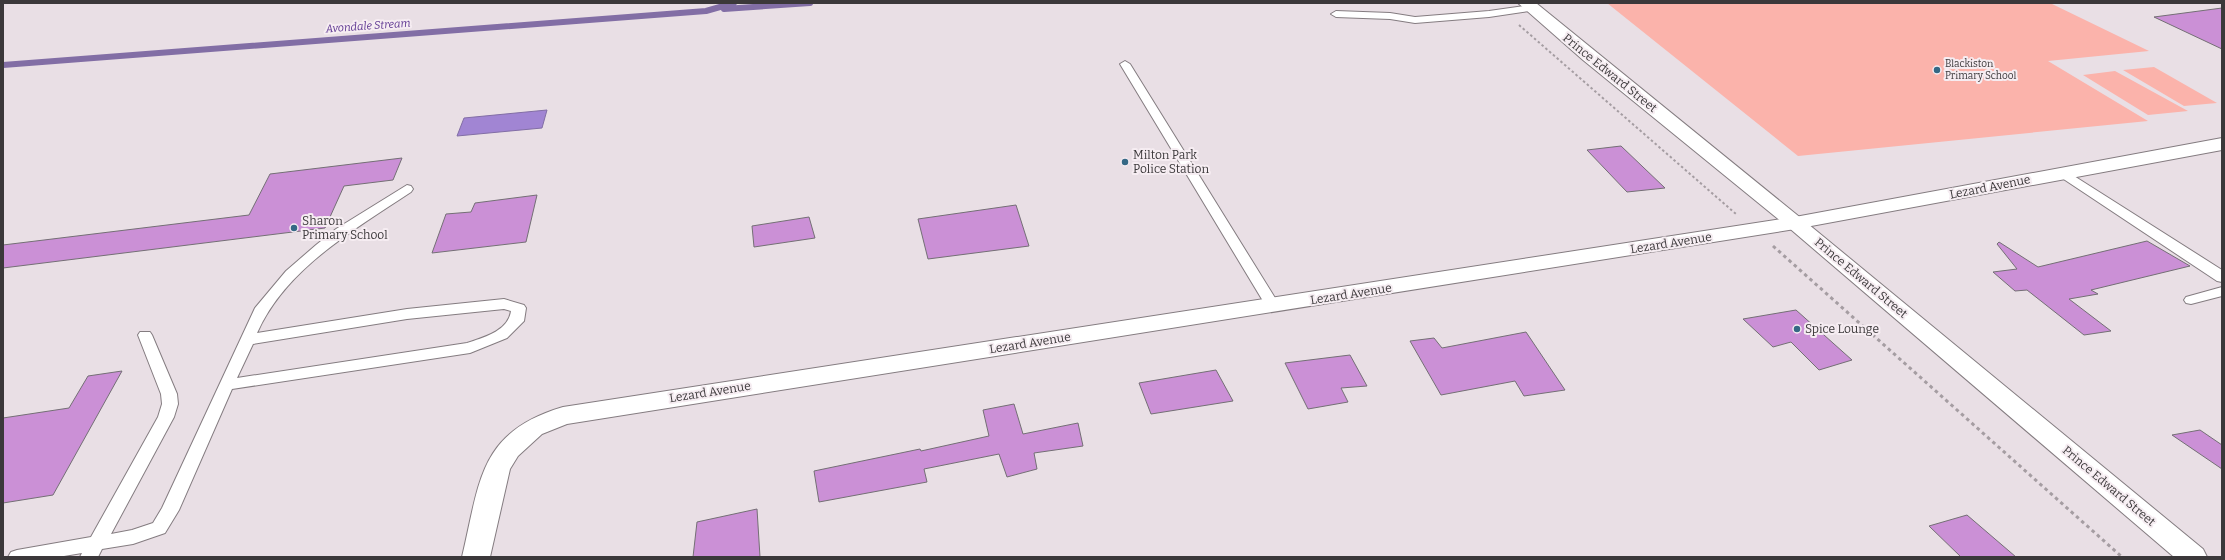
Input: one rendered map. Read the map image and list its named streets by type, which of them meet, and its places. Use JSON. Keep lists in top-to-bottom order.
{
  "streets": {
    "street": ["Prince Edward Street", "Lezard Avenue"]
  },
  "crossings": [
    ["Prince Edward Street", "Lezard Avenue"]
  ],
  "water": ["Avondale Stream"],
  "places": [
    "Blackiston Primary School",
    "Milton Park Police Station",
    "Sharon Primary School",
    "Spice Lounge"
  ]
}
